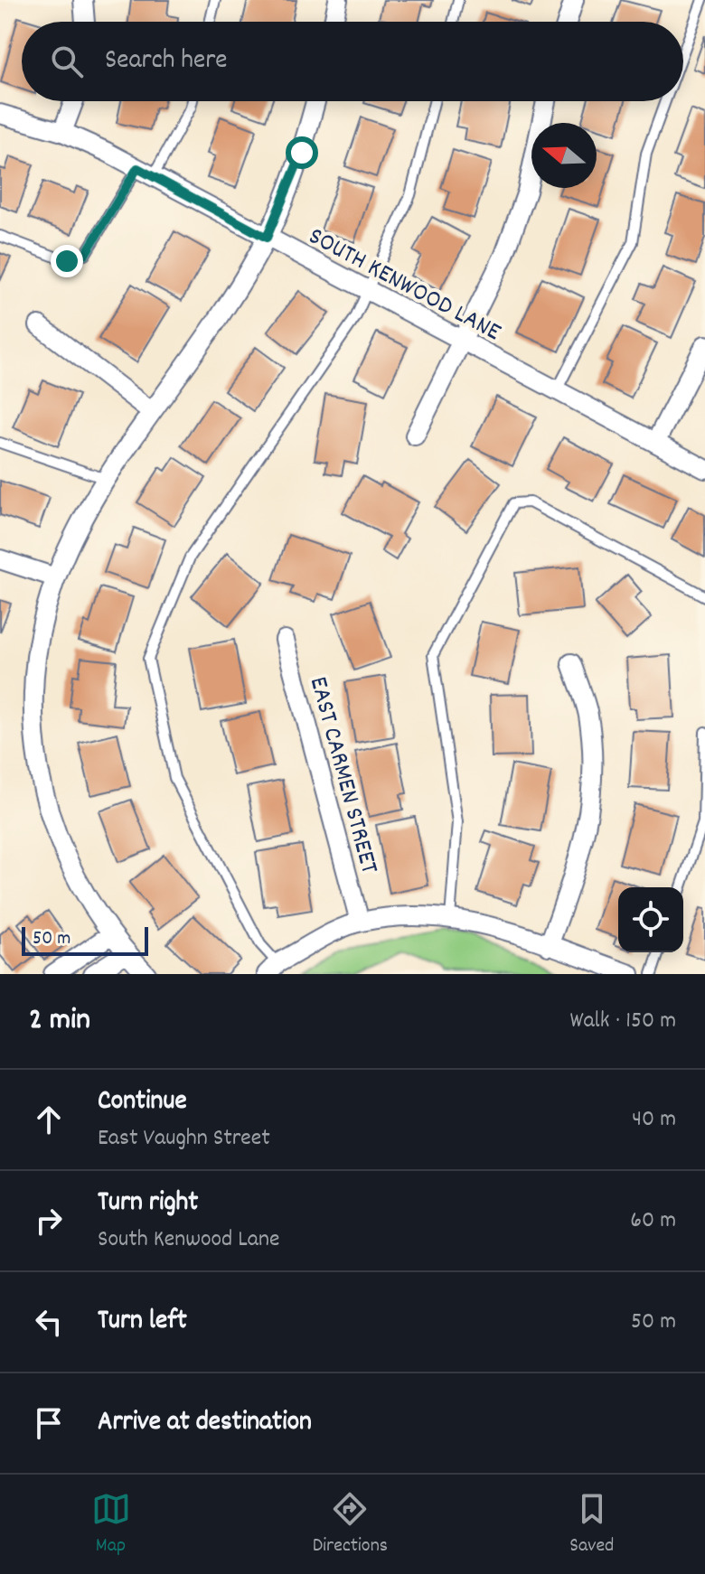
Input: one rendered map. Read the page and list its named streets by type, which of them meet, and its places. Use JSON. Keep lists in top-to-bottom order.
{
  "streets": {
    "street": ["SOUTH KENWOOD LANE", "EAST CARMEN STREET"]
  },
  "scale_bar": "50 m",
  "north": "left",
  "page": {
    "search": "Search here",
    "scale": "50 m",
    "heading": ["2 min", "Walk · 150 m"],
    "list": [
      ["Continue", "East Vaughn Street", "40 m"],
      ["Turn right", "South Kenwood Lane", "60 m"],
      ["Turn left", "50 m"],
      "Arrive at destination"
    ],
    "nav": ["Map", "Directions", "Saved"]
  }
}
